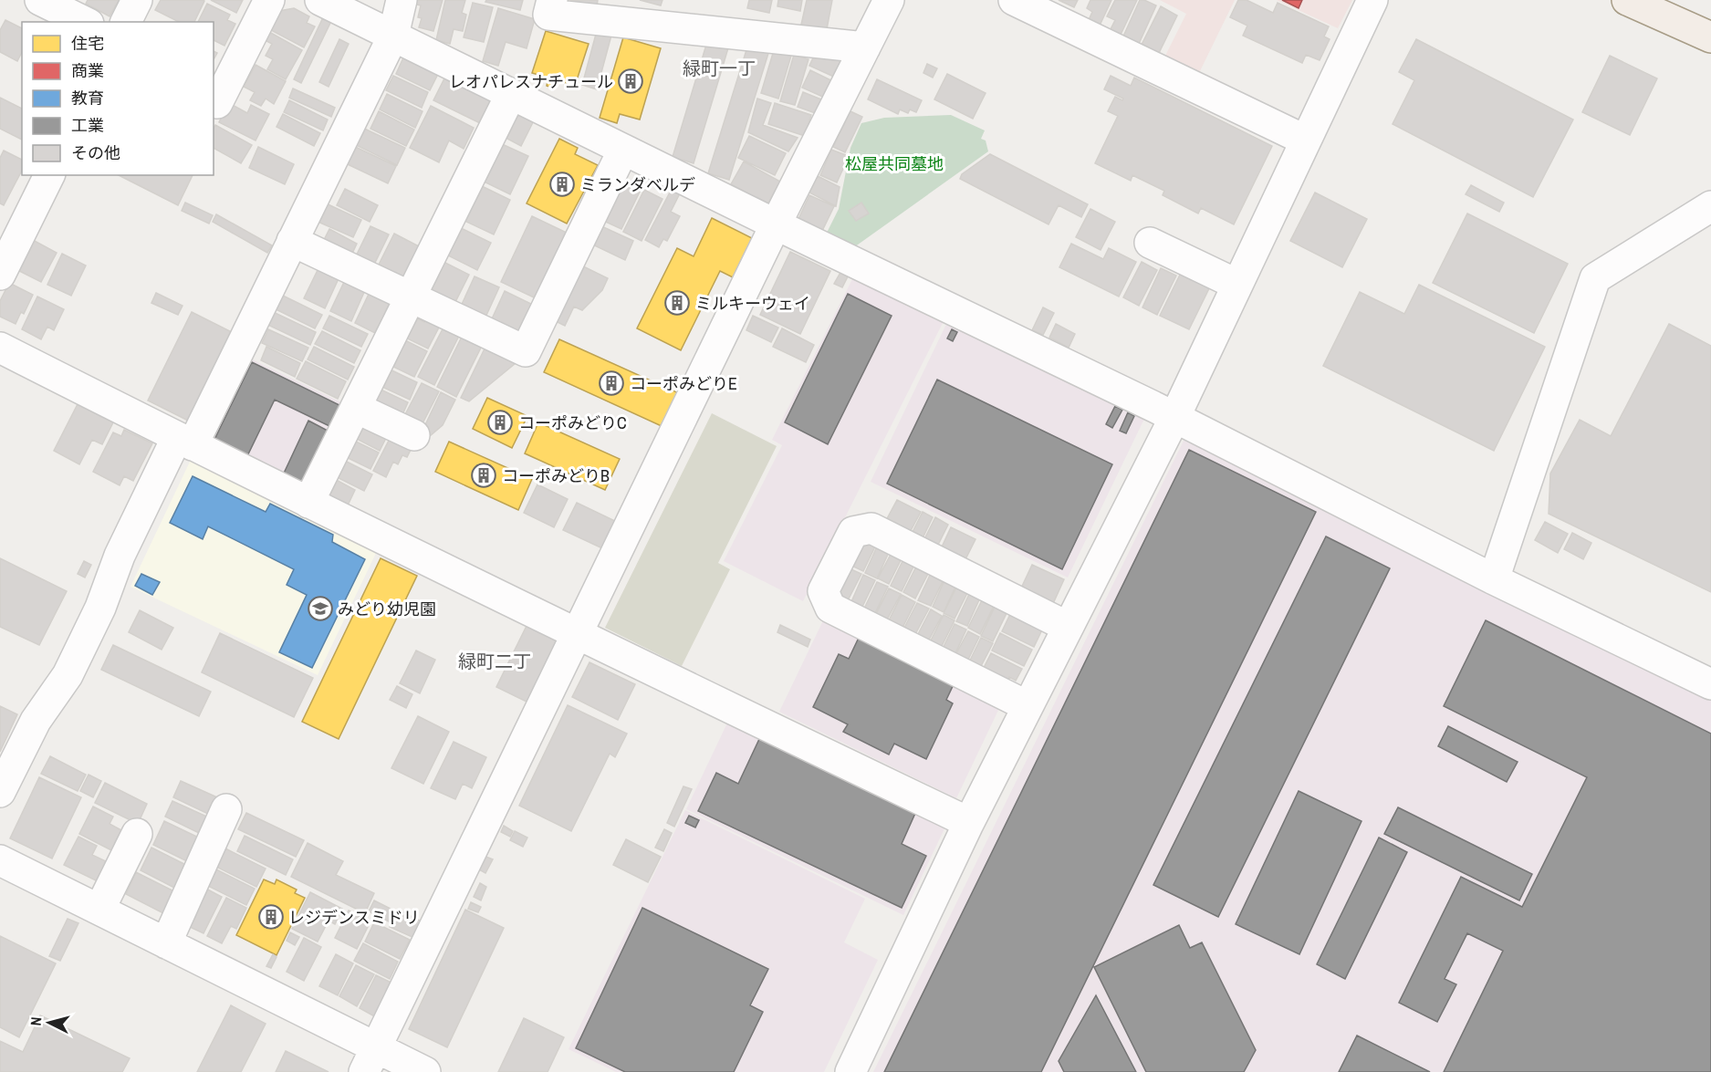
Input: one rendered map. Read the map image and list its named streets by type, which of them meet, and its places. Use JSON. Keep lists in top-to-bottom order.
{
  "districts": ["緑町一丁", "緑町二丁"],
  "parks": ["松屋共同墓地"],
  "places": {
    "building": [
      "レオパレスナチュール",
      "ミランダベルデ",
      "ミルキーウェイ",
      "コーポみどりE",
      "コーポみどりC",
      "コーポみどりB",
      "レジデンスミドリ"
    ],
    "school or university": ["みどり幼児園"]
  },
  "legend": [
    "住宅",
    "商業",
    "教育",
    "工業",
    "その他"
  ],
  "north": "left"
}
